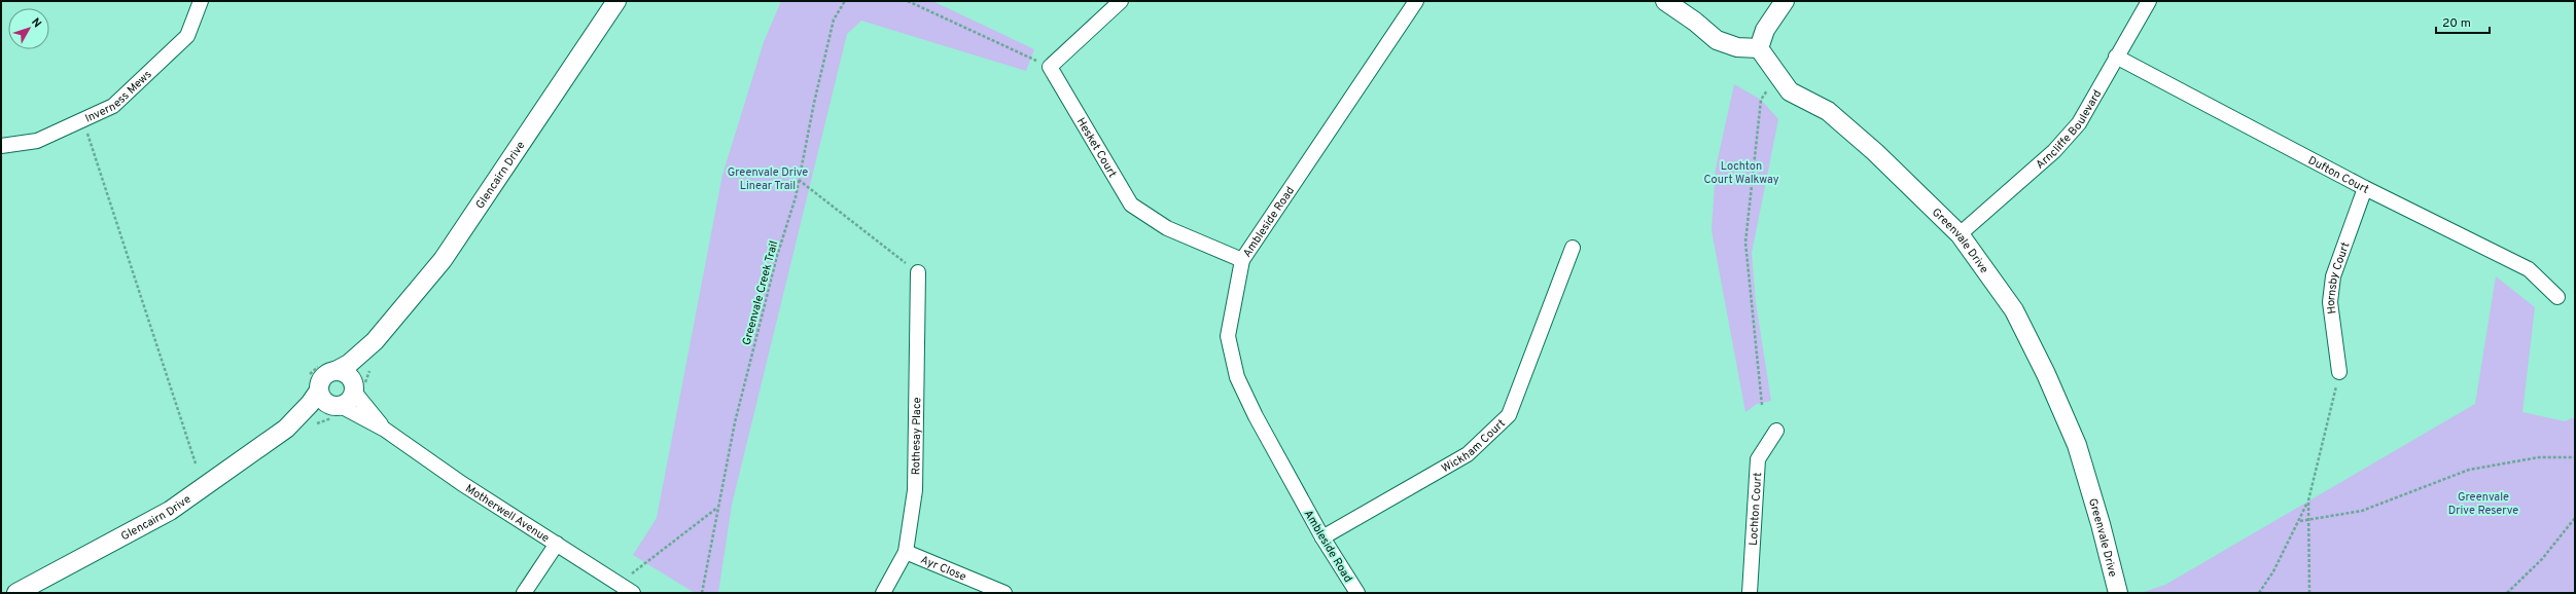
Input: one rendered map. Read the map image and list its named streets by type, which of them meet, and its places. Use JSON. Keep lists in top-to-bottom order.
{
  "streets": {
    "street": [
      "Inverness Mews",
      "Arncliffe Boulevard",
      "Hesket Court",
      "Dufton Court",
      "Glencairn Drive",
      "Ambleside Road",
      "Greenvale Drive",
      "Hornsby Court",
      "Rothesay Place",
      "Wickham Court",
      "Lochton Court",
      "Motherwell Avenue",
      "Ayr Close"
    ],
    "path": ["Greenvale Creek Trail"]
  },
  "crossings": [
    ["Arncliffe Boulevard", "Dufton Court"],
    ["Arncliffe Boulevard", "Greenvale Drive"],
    ["Hesket Court", "Ambleside Road"],
    ["Dufton Court", "Hornsby Court"],
    ["Glencairn Drive", "Motherwell Avenue"],
    ["Ambleside Road", "Wickham Court"],
    ["Rothesay Place", "Ayr Close"]
  ],
  "parks": ["Lochton Court Walkway", "Greenvale Drive Linear Trail", "Greenvale Drive Reserve"],
  "scale_bar": "20 m",
  "north": "top right"
}
